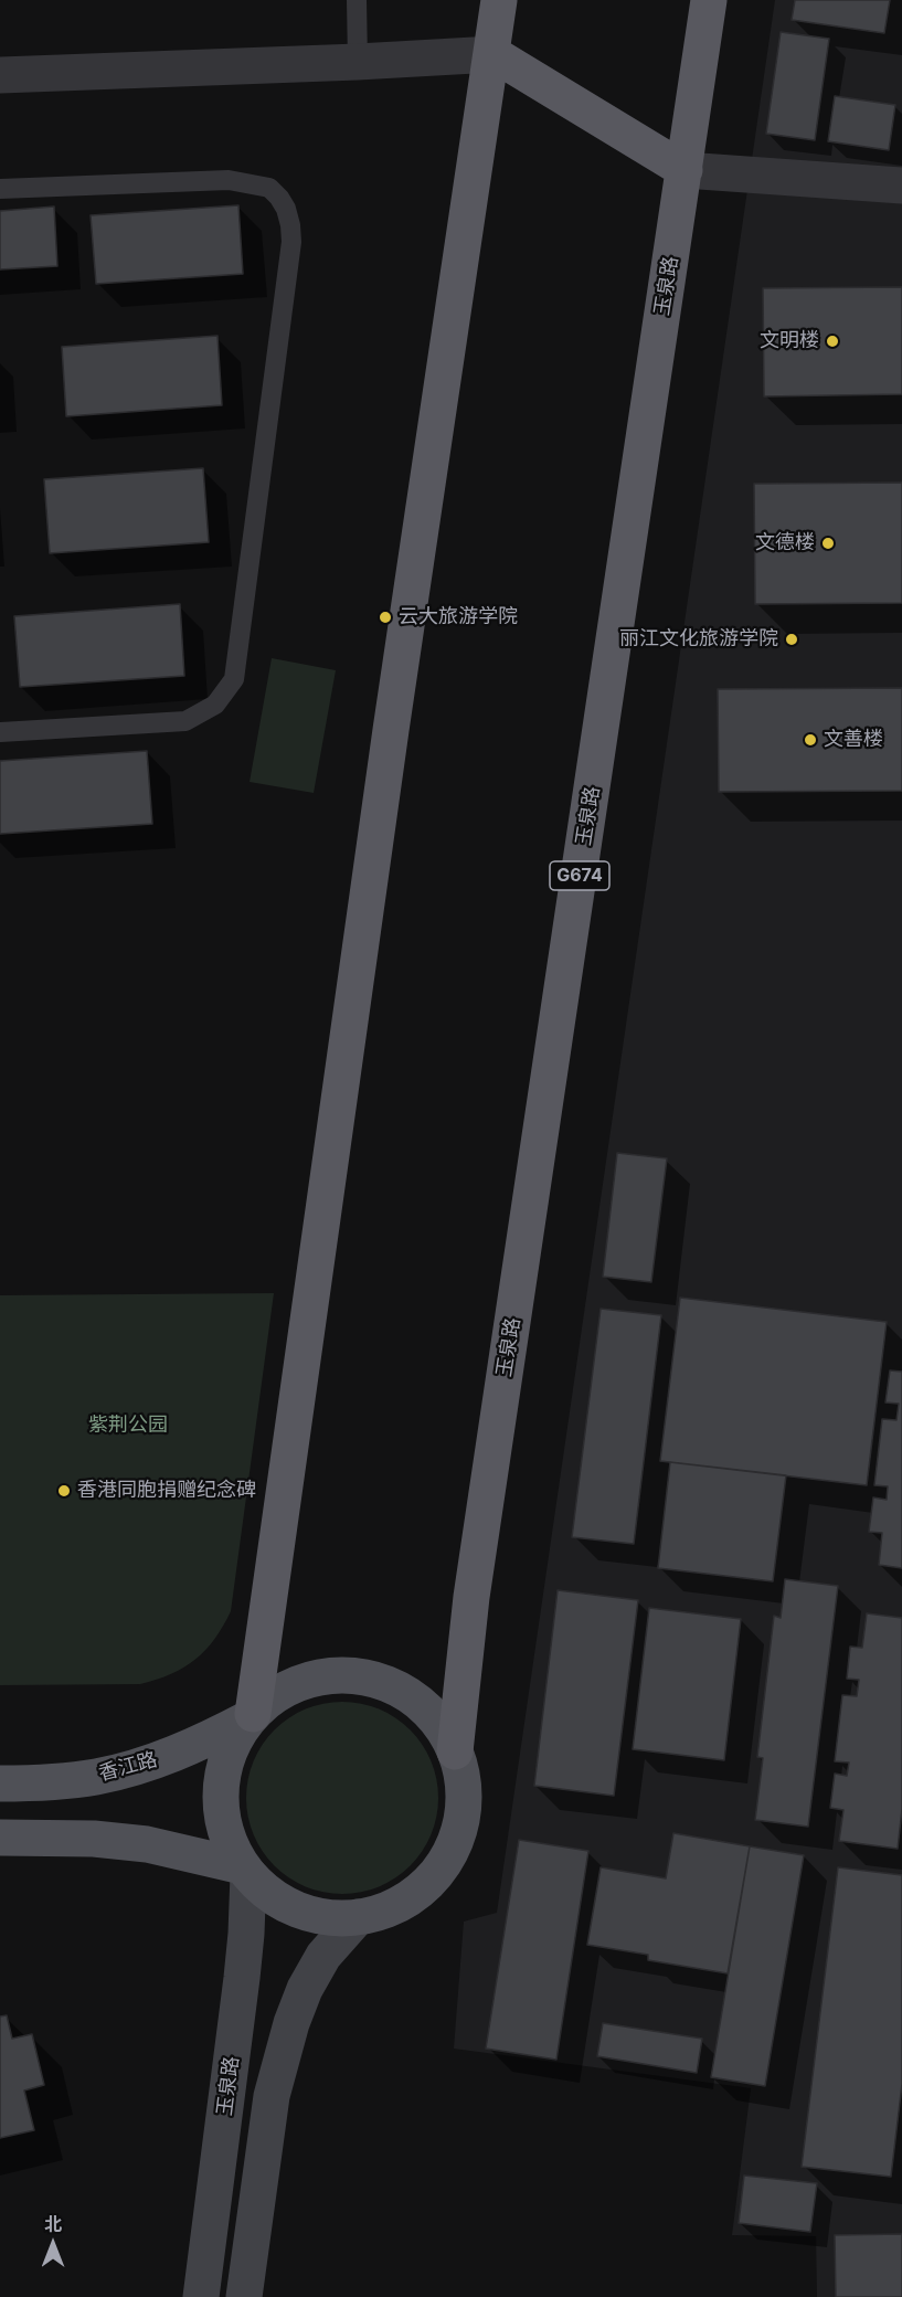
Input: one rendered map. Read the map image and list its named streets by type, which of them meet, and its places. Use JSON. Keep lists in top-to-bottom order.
{
  "streets": {
    "highway": ["玉泉路", "G674"],
    "main road": ["香江路"]
  },
  "parks": ["紫荆公园"],
  "places": [
    "文明楼",
    "文德楼",
    "云大旅游学院",
    "丽江文化旅游学院",
    "文善楼",
    "香港同胞捐赠纪念碑"
  ],
  "north": "top"
}
